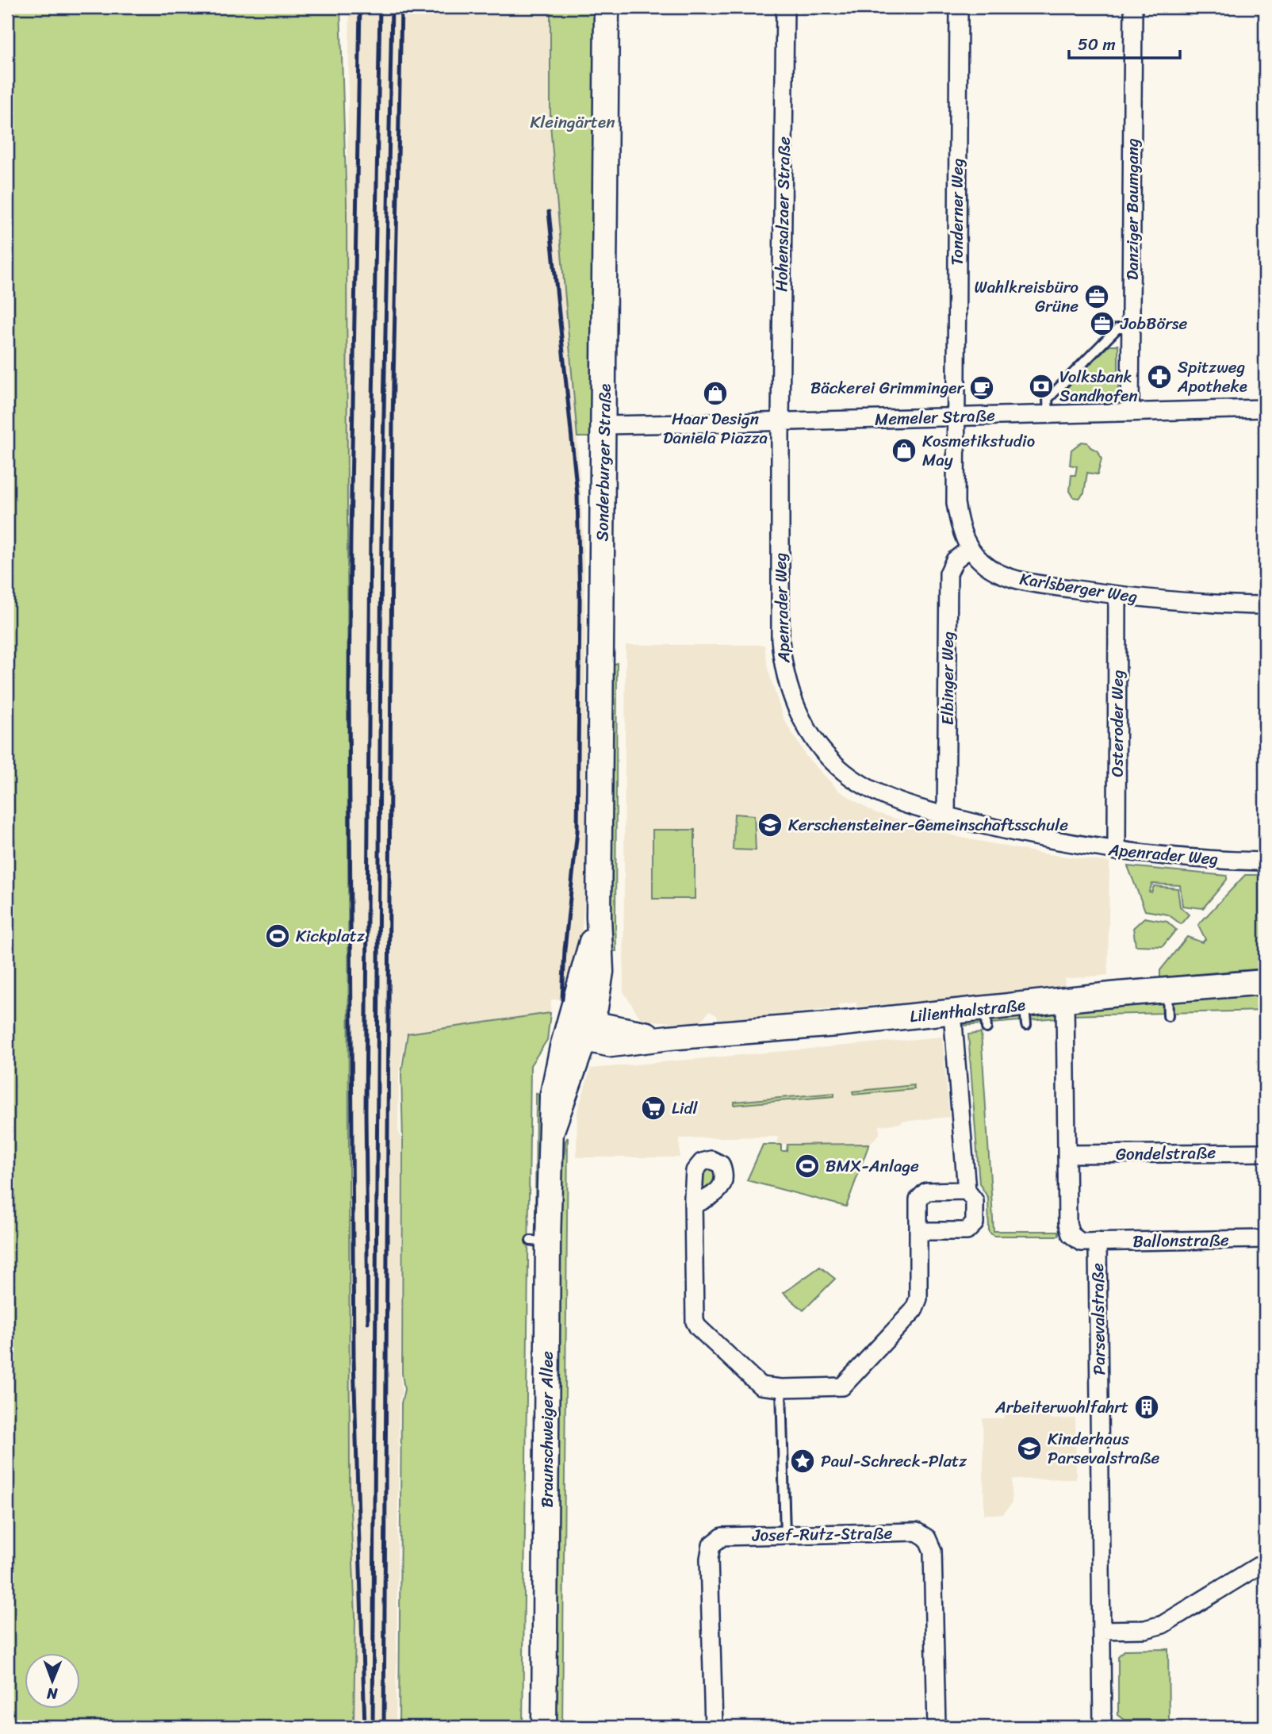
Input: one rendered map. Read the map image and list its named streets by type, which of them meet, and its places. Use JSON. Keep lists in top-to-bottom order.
{
  "streets": {
    "street": [
      "Danziger Baumgang",
      "Tonderner Weg",
      "Hohensalzaer Straße",
      "Memeler Straße",
      "Sonderburger Straße",
      "Karlsberger Weg",
      "Apenrader Weg",
      "Elbinger Weg",
      "Osteroder Weg",
      "Lilienthalstraße",
      "Gondelstraße",
      "Ballonstraße",
      "Parsevalstraße",
      "Braunschweiger Allee",
      "Josef-Rutz-Straße"
    ]
  },
  "crossings": [
    ["Danziger Baumgang", "Memeler Straße"],
    ["Tonderner Weg", "Memeler Straße"],
    ["Tonderner Weg", "Karlsberger Weg"],
    ["Hohensalzaer Straße", "Memeler Straße"],
    ["Hohensalzaer Straße", "Apenrader Weg"],
    ["Memeler Straße", "Sonderburger Straße"],
    ["Memeler Straße", "Karlsberger Weg"],
    ["Memeler Straße", "Apenrader Weg"],
    ["Sonderburger Straße", "Lilienthalstraße"],
    ["Sonderburger Straße", "Braunschweiger Allee"],
    ["Karlsberger Weg", "Elbinger Weg"],
    ["Karlsberger Weg", "Osteroder Weg"],
    ["Apenrader Weg", "Elbinger Weg"],
    ["Apenrader Weg", "Osteroder Weg"],
    ["Lilienthalstraße", "Parsevalstraße"],
    ["Lilienthalstraße", "Braunschweiger Allee"],
    ["Gondelstraße", "Parsevalstraße"],
    ["Ballonstraße", "Parsevalstraße"]
  ],
  "parks": ["Kleingärten"],
  "places": {
    "office": ["Wahlkreisbüro Grüne", "JobBörse"],
    "pharmacy": ["Spitzweg Apotheke"],
    "bank": ["Volksbank Sandhofen"],
    "cafe": ["Bäckerei Grimminger"],
    "shop": ["Haar Design Daniela Piazza", "Kosmetikstudio May"],
    "school or university": ["Kerschensteiner-Gemeinschaftsschule", "Kinderhaus Parsevalstraße"],
    "sports": ["Kickplatz", "BMX-Anlage"],
    "supermarket": ["Lidl"],
    "building": ["Arbeiterwohlfahrt"],
    "place": ["Paul-Schreck-Platz"]
  },
  "scale_bar": "50 m",
  "north": "bottom"
}
